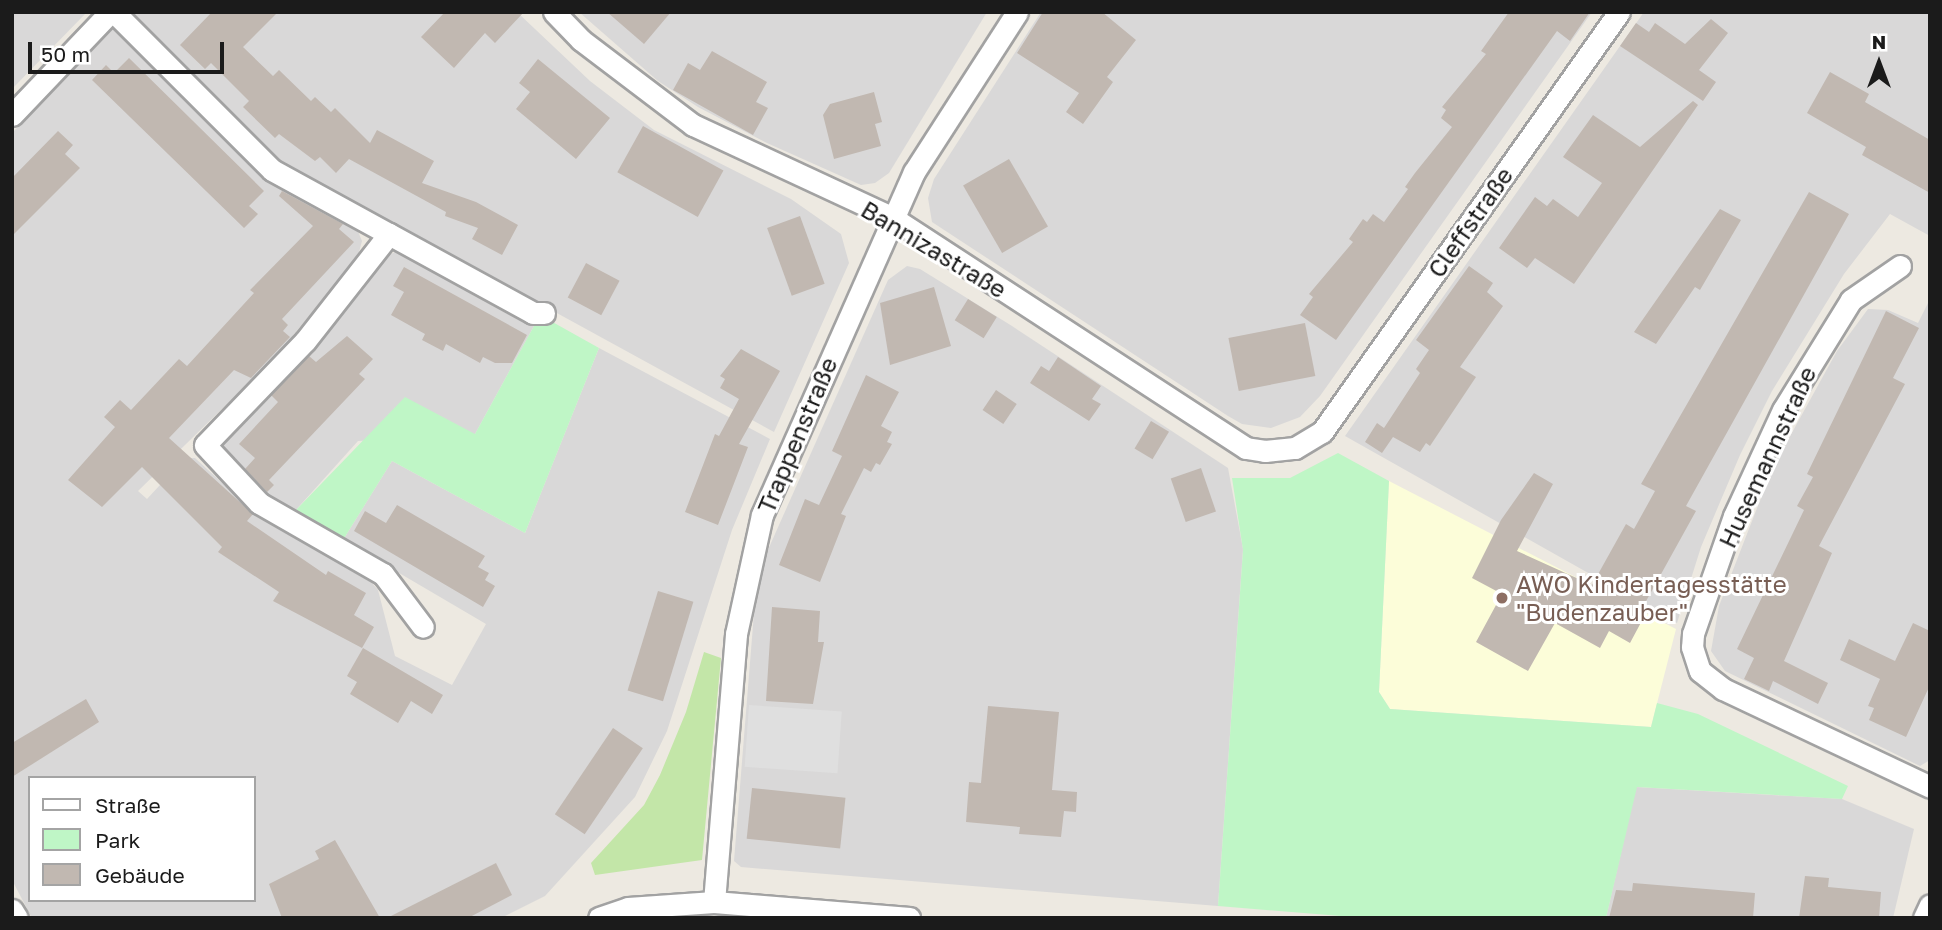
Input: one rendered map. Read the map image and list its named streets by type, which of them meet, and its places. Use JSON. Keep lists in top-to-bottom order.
{
  "streets": {
    "street": [
      "Cleffstraße",
      "Bannizastraße",
      "Trappenstraße",
      "Husemannstraße"
    ]
  },
  "crossings": [
    ["Cleffstraße", "Bannizastraße"],
    ["Bannizastraße", "Trappenstraße"]
  ],
  "places": ["AWO Kindertagesstätte \"Budenzauber\""],
  "legend": ["Straße", "Park", "Gebäude"],
  "scale_bar": "50 m",
  "north": "top"
}
